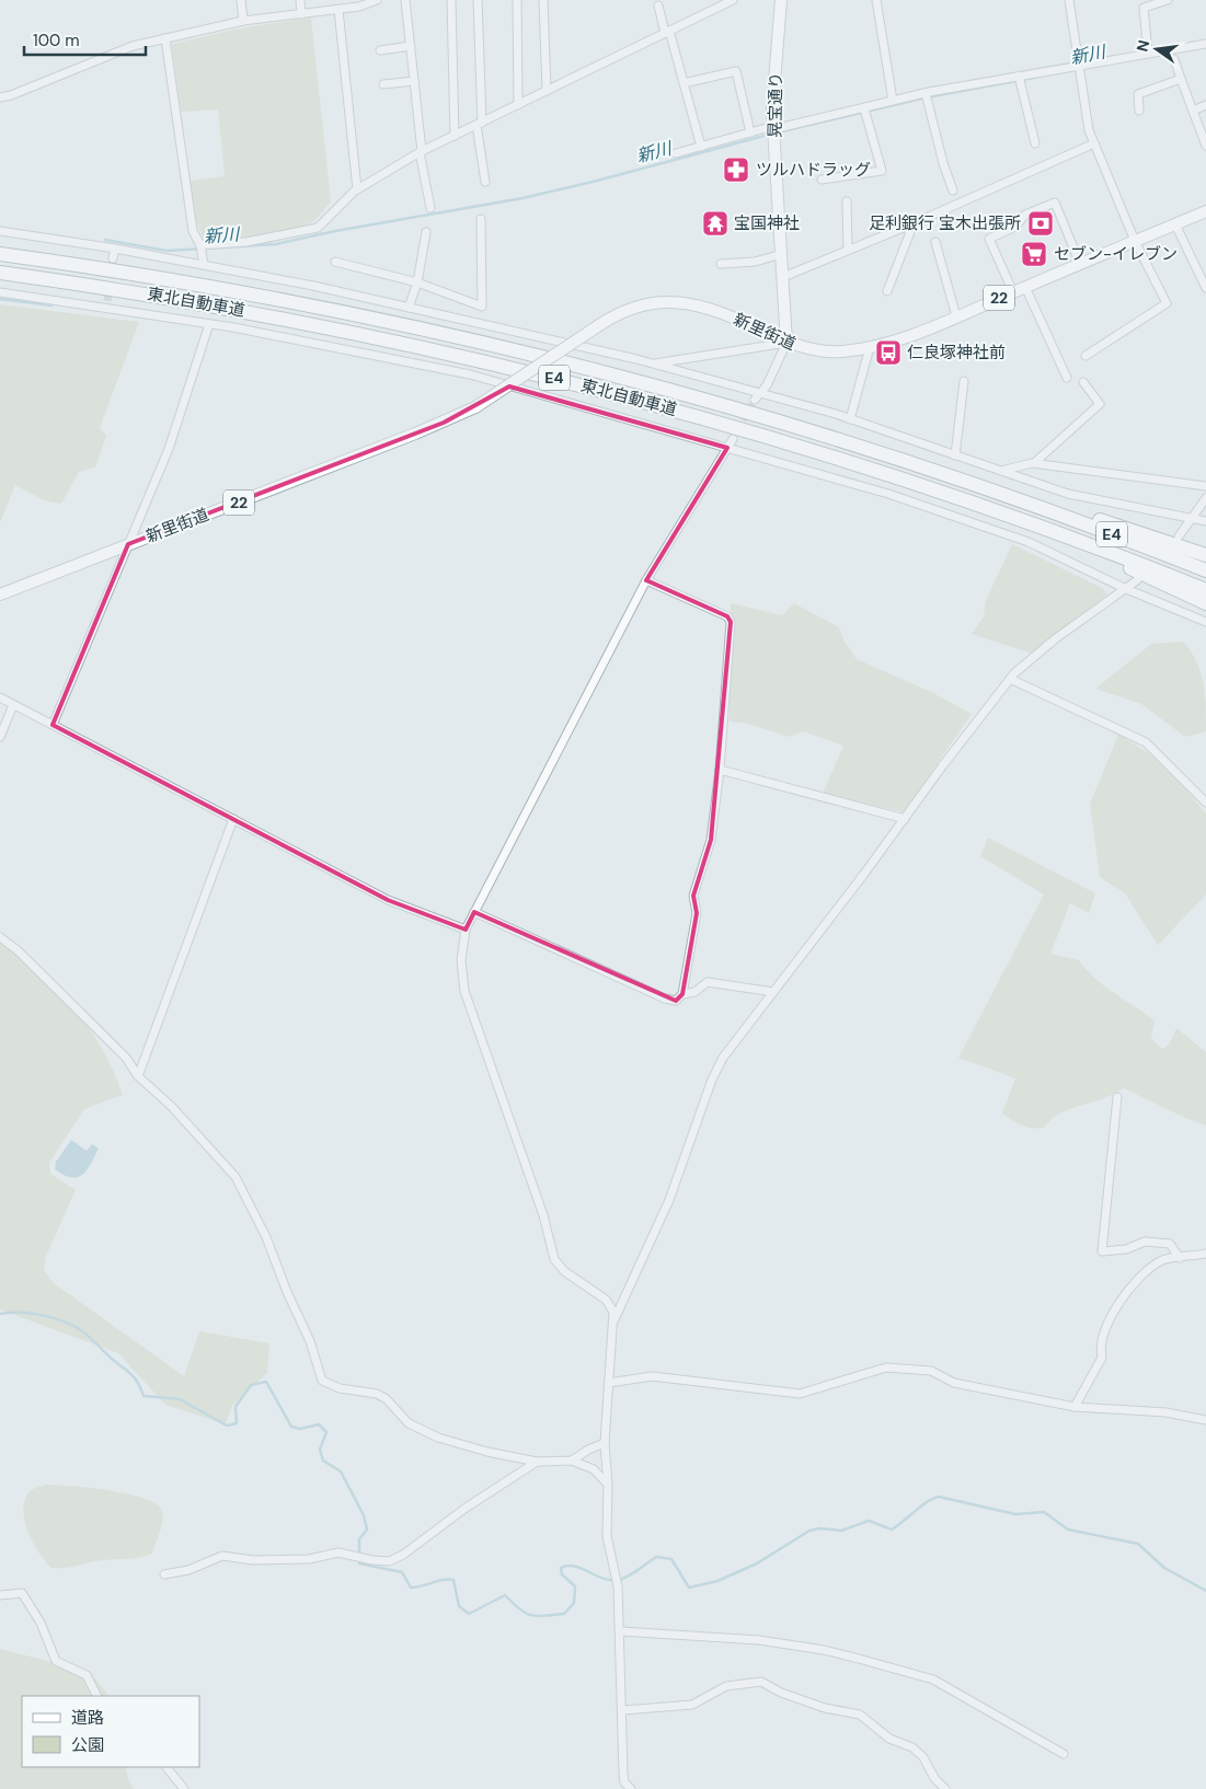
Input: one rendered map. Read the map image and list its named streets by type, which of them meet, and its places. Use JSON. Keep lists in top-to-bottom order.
{
  "streets": {
    "highway": ["東北自動車道", "E4"],
    "main road": ["晃宝通り", "22", "新里街道"]
  },
  "crossings": [
    ["晃宝通り", "新里街道"]
  ],
  "water": ["新川"],
  "places": {
    "pharmacy": ["ツルハドラッグ"],
    "temple": ["宝国神社"],
    "bank": ["足利銀行 宝木出張所"],
    "supermarket": ["セブン-イレブン"],
    "bus stop": ["仁良塚神社前"]
  },
  "legend": ["道路", "公園"],
  "scale_bar": "100 m",
  "north": "left"
}
